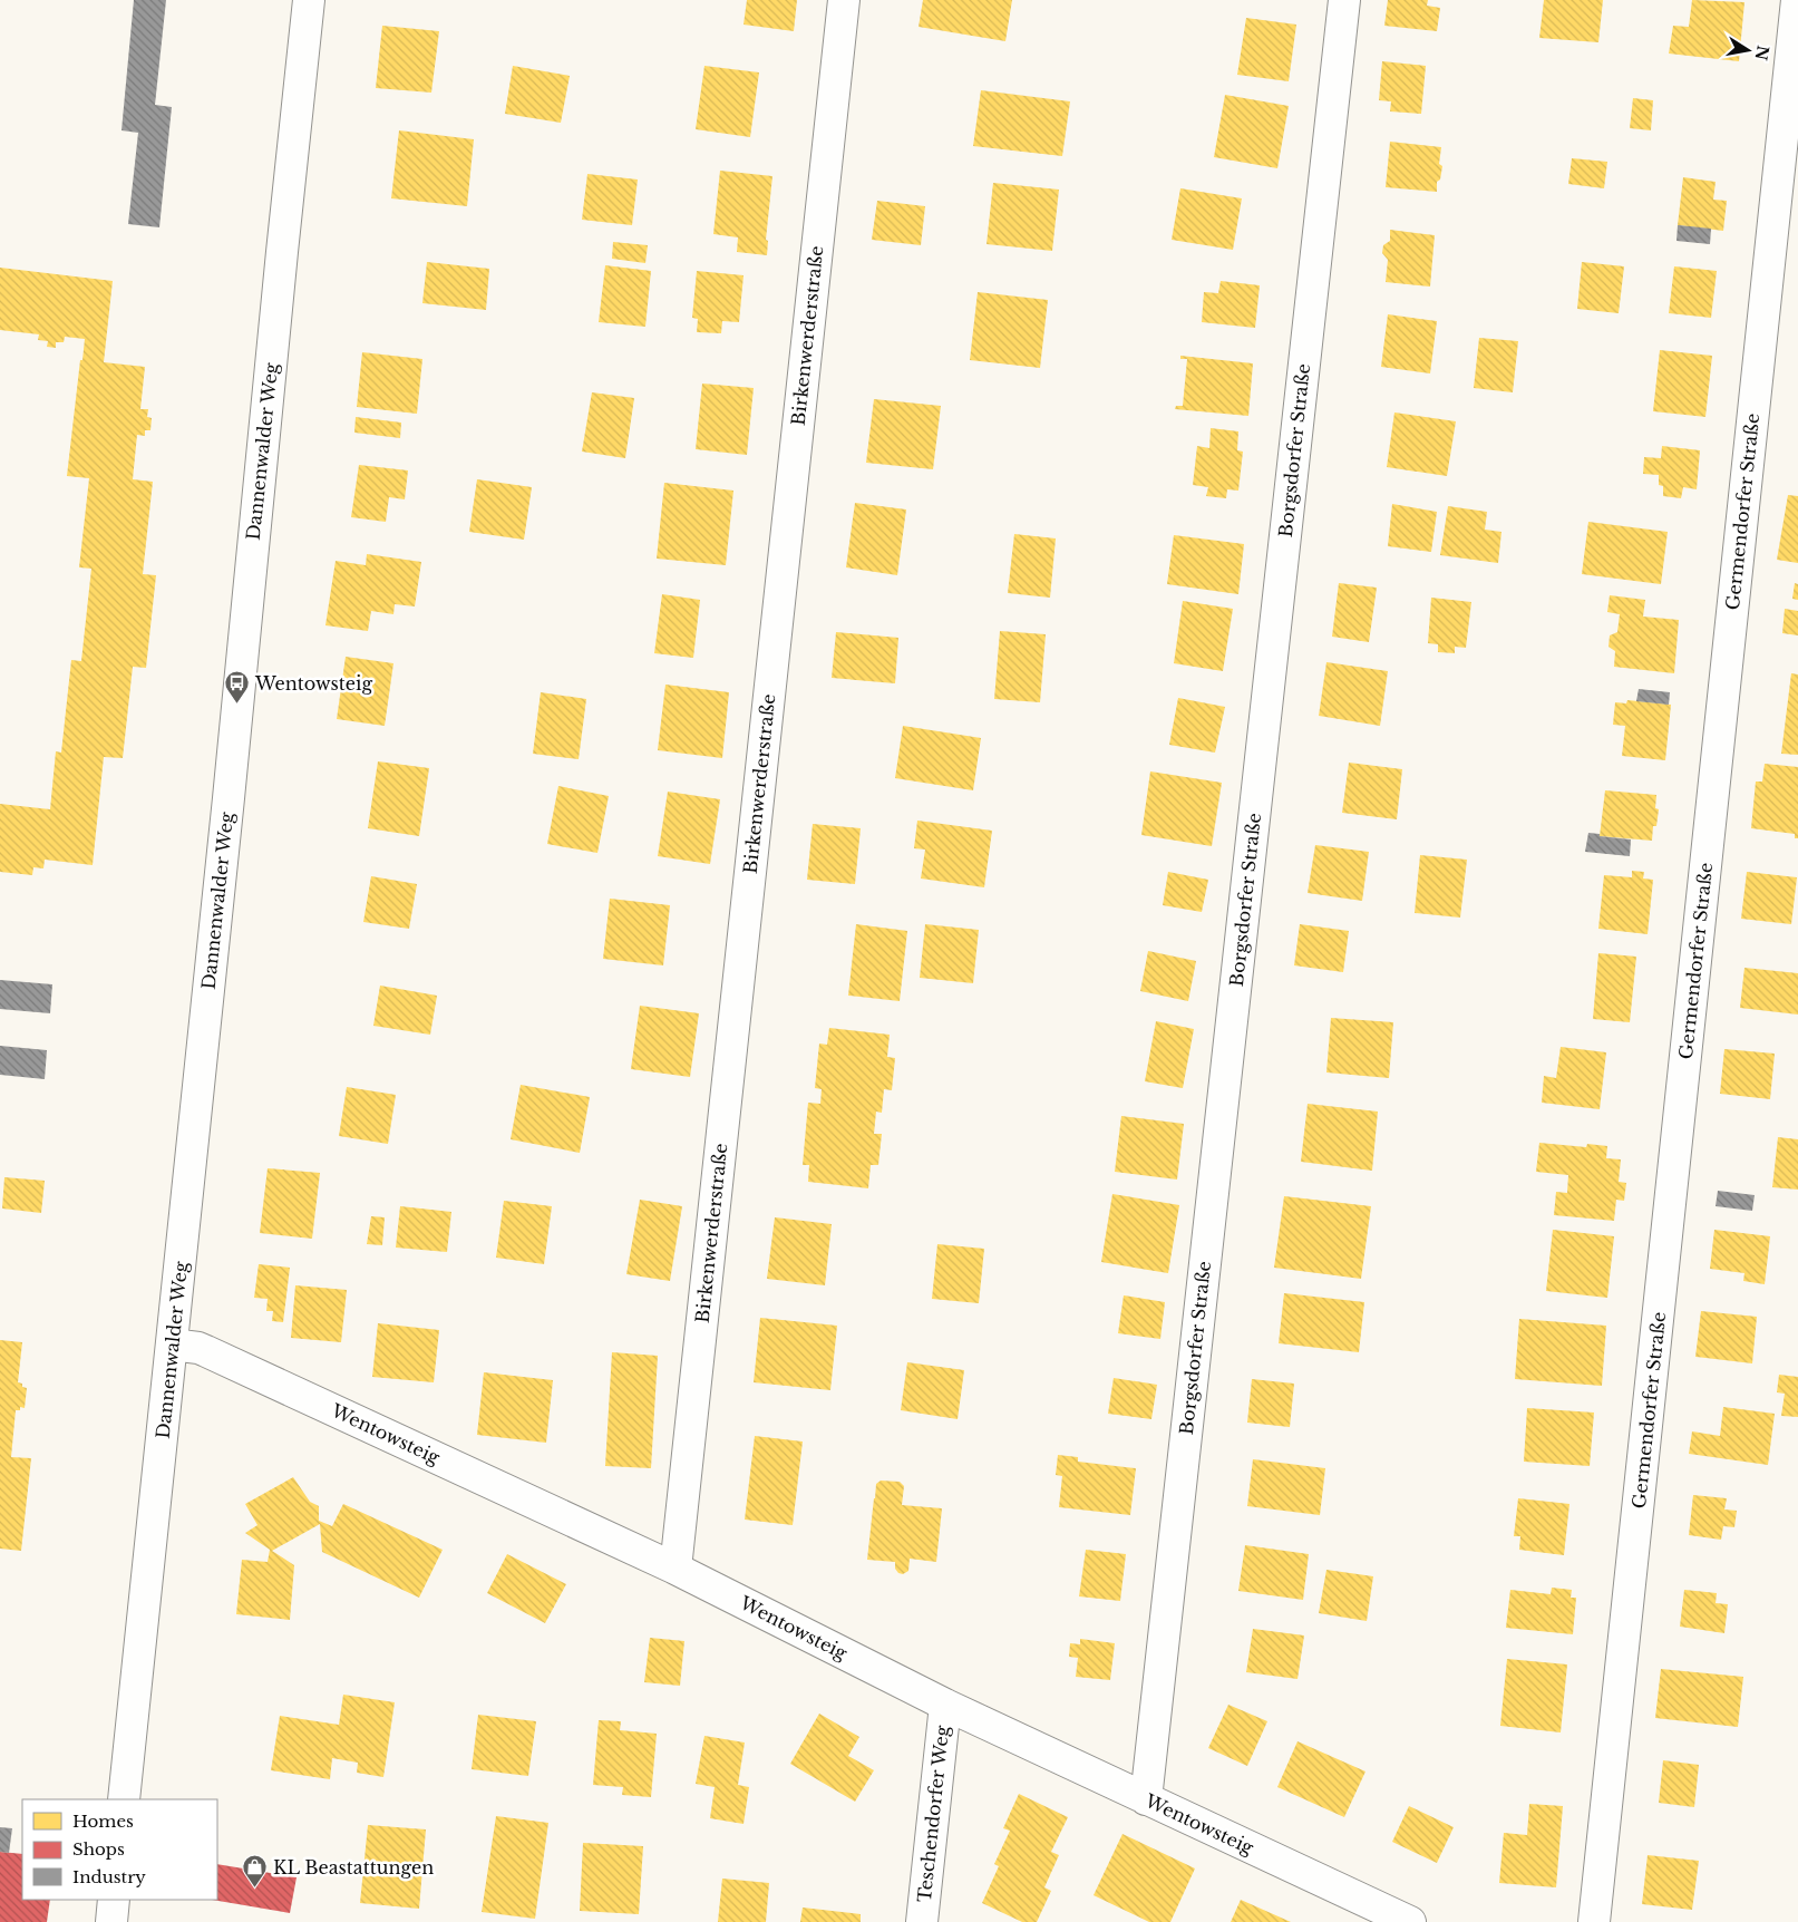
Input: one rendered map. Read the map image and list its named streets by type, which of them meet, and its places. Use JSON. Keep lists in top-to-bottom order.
{
  "streets": {
    "street": [
      "Birkenwerderstraße",
      "Borgsdorfer Straße",
      "Dannenwalder Weg",
      "Germendorfer Straße",
      "Wentowsteig",
      "Teschendorfer Weg"
    ]
  },
  "crossings": [
    ["Birkenwerderstraße", "Wentowsteig"],
    ["Borgsdorfer Straße", "Wentowsteig"],
    ["Dannenwalder Weg", "Wentowsteig"],
    ["Wentowsteig", "Teschendorfer Weg"]
  ],
  "places": {
    "bus stop": ["Wentowsteig"],
    "shop": ["KL Beastattungen"]
  },
  "legend": ["Homes", "Shops", "Industry"],
  "north": "right"
}
